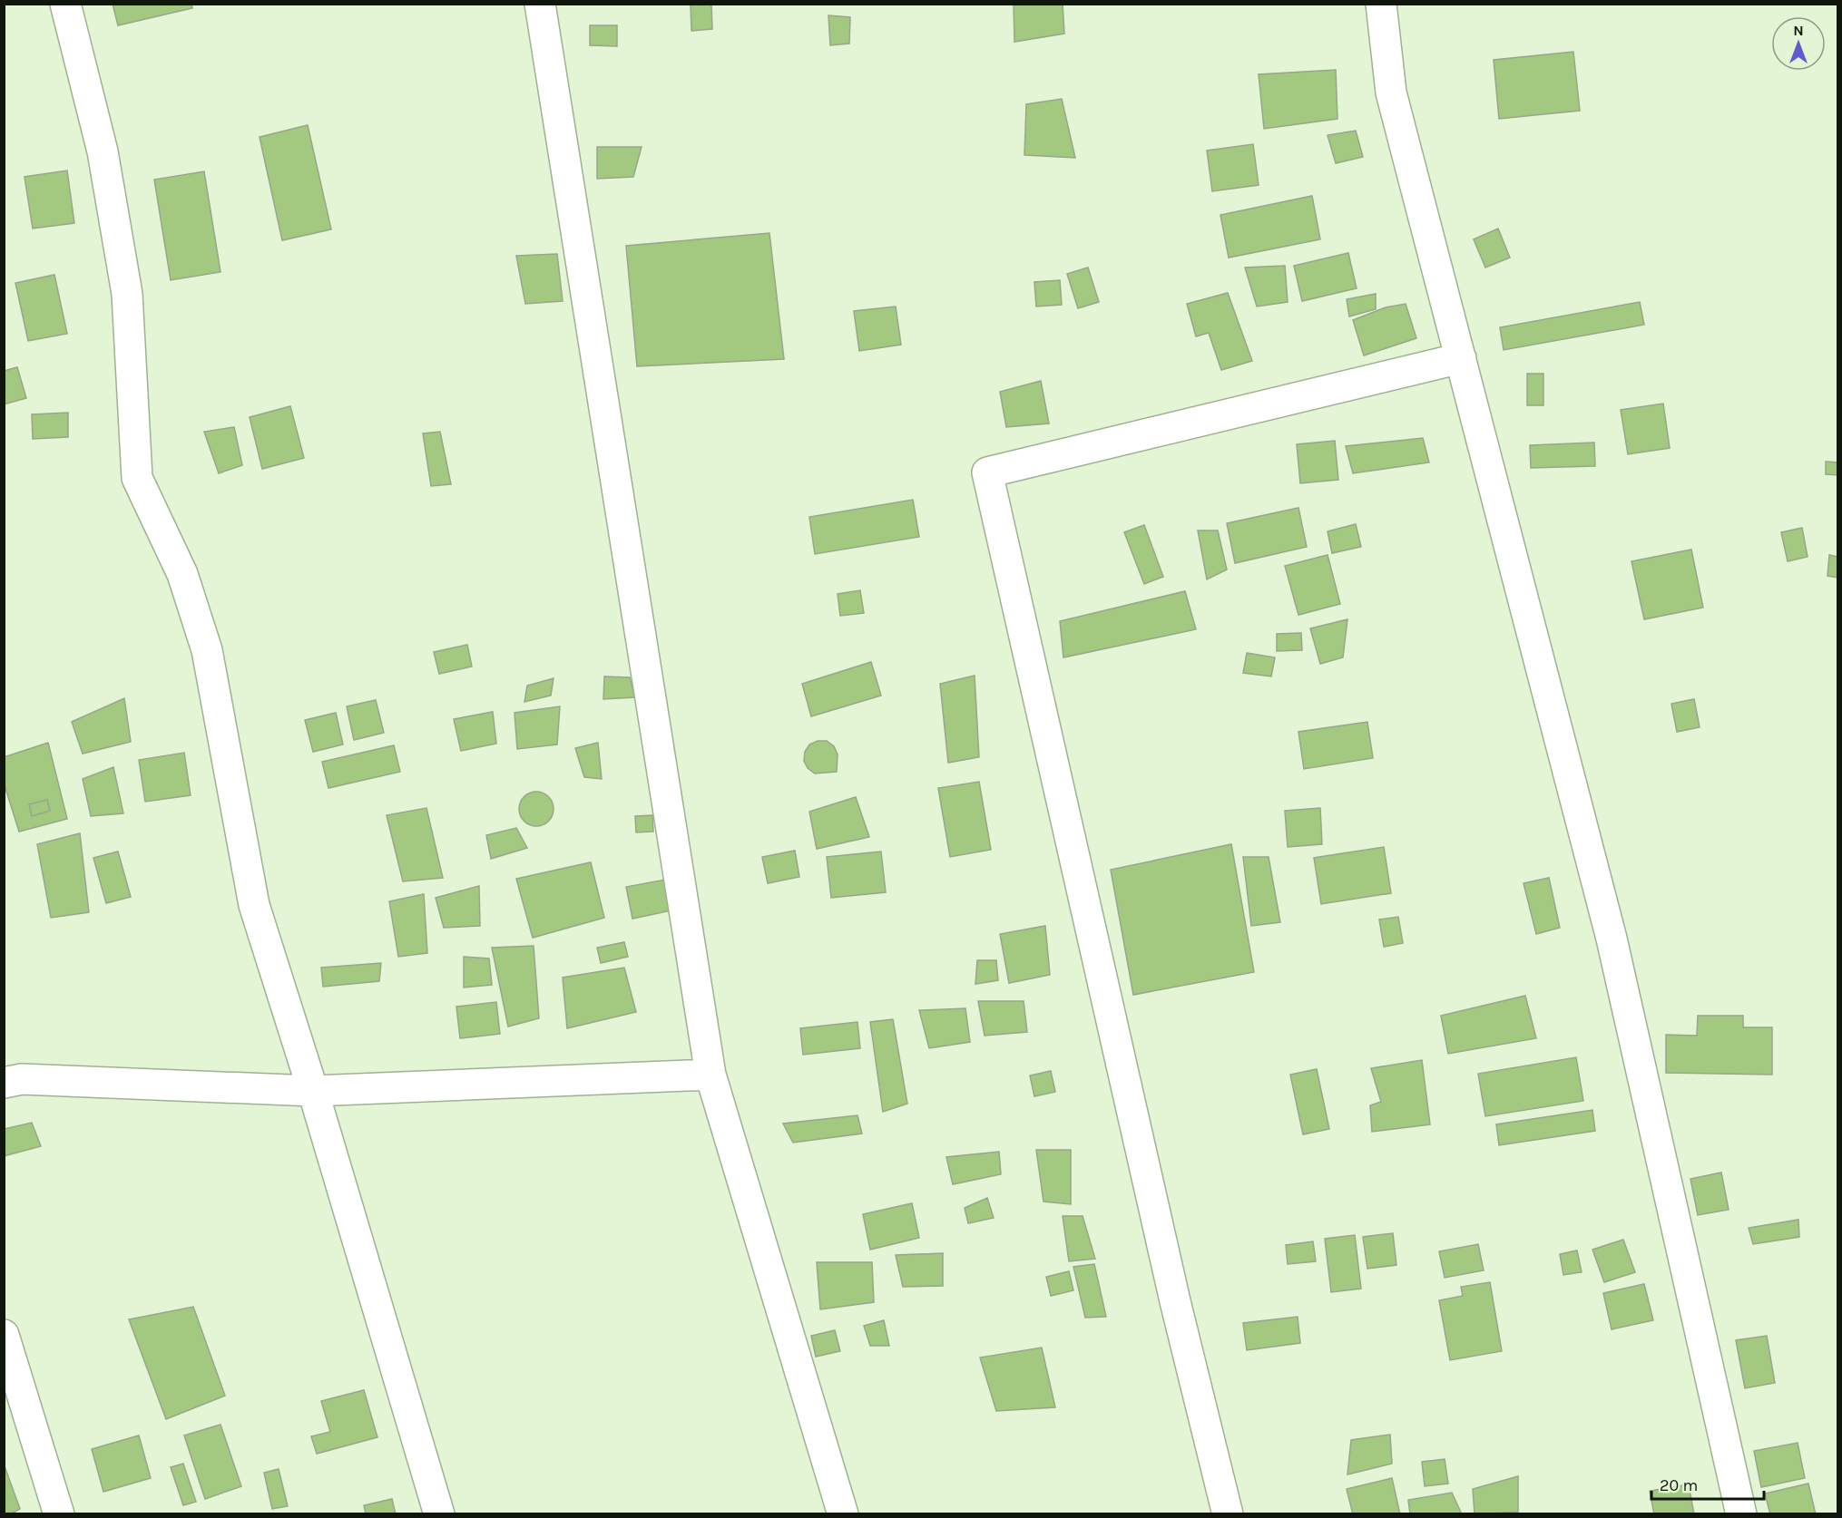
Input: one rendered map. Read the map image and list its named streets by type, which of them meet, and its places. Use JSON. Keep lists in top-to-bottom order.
{
  "scale_bar": "20 m",
  "north": "top"
}
